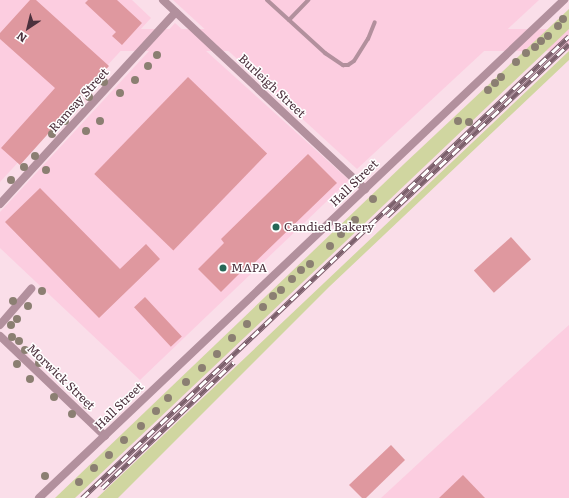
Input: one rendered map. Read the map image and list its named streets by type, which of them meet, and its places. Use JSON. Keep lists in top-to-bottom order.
{
  "streets": {
    "street": [
      "Burleigh Street",
      "Ramsay Street",
      "Hall Street",
      "Morwick Street"
    ]
  },
  "crossings": [
    ["Burleigh Street", "Ramsay Street"],
    ["Burleigh Street", "Hall Street"],
    ["Hall Street", "Morwick Street"]
  ],
  "places": ["Candied Bakery", "MAPA"],
  "north": "bottom left"
}
